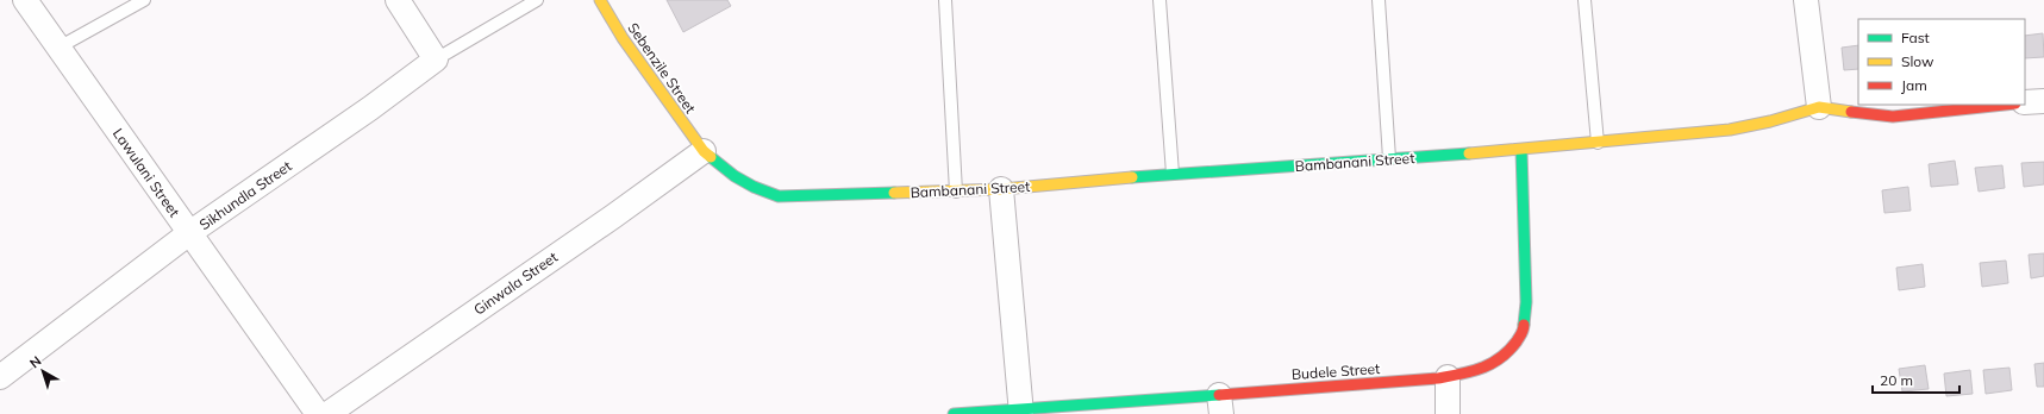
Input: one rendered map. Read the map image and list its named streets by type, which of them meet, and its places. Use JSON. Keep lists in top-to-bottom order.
{
  "streets": {
    "street": [
      "Sebenzile Street",
      "Bambanani Street",
      "Lawulani Street",
      "Sikhundla Street",
      "Ginwala Street",
      "Budele Street"
    ]
  },
  "crossings": [
    ["Sebenzile Street", "Bambanani Street"],
    ["Sebenzile Street", "Ginwala Street"],
    ["Bambanani Street", "Ginwala Street"],
    ["Bambanani Street", "Budele Street"],
    ["Lawulani Street", "Sikhundla Street"]
  ],
  "legend": ["Fast", "Slow", "Jam"],
  "scale_bar": "20 m",
  "north": "top left"
}
